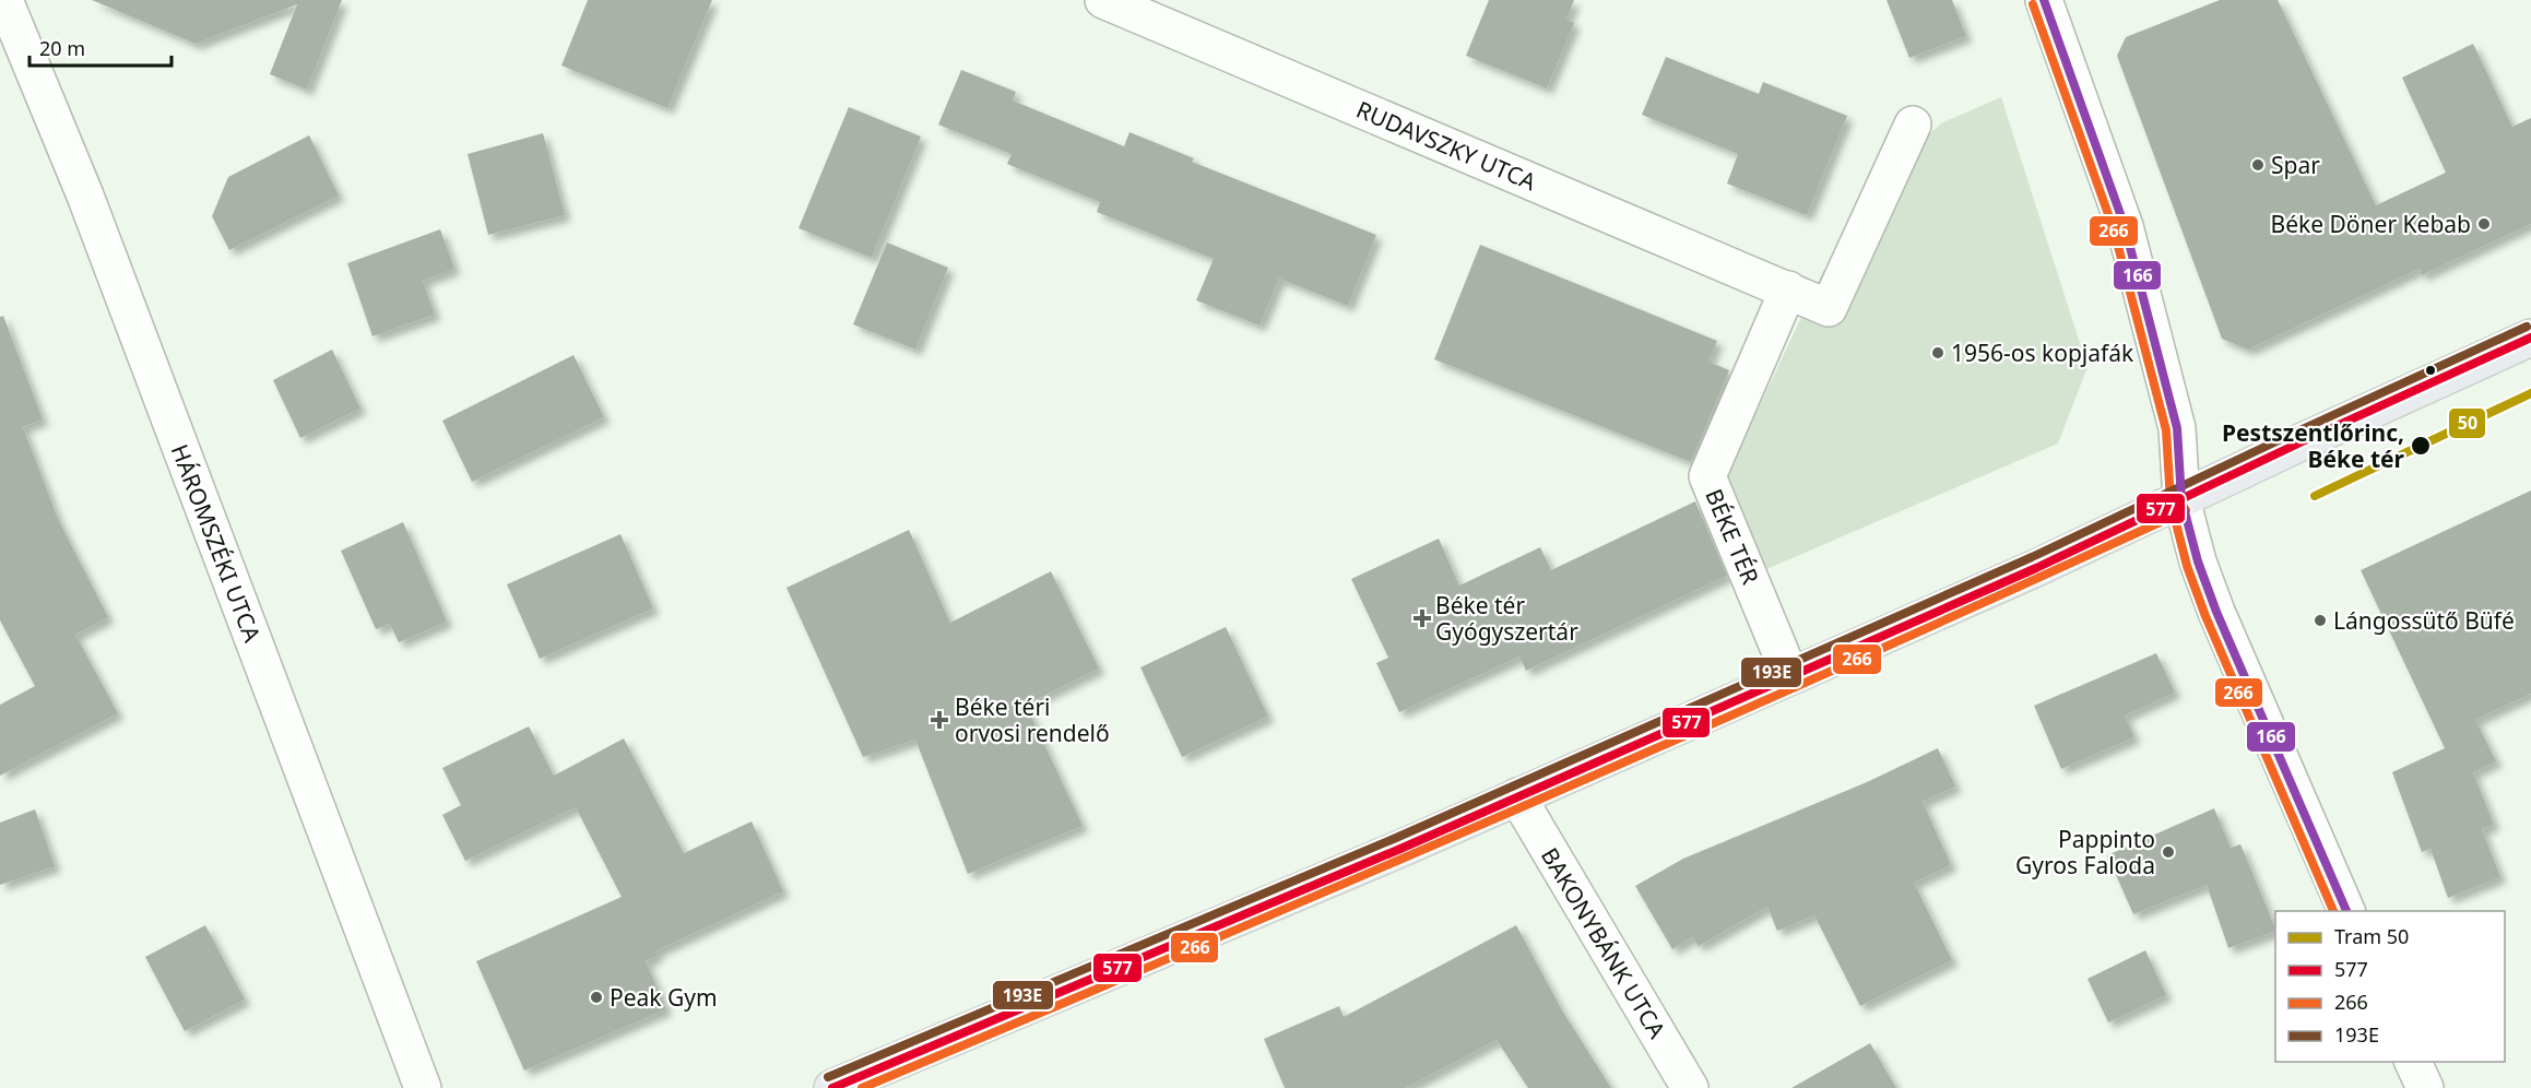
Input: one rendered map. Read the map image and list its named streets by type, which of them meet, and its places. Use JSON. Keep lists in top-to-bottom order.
{
  "streets": {
    "street": [
      "RUDAVSZKY UTCA",
      "BÉKE TÉR",
      "HÁROMSZÉKI UTCA",
      "BAKONYBÁNK UTCA"
    ]
  },
  "crossings": [
    ["RUDAVSZKY UTCA", "BÉKE TÉR"]
  ],
  "places": {
    "other": [
      "Spar",
      "Béke Döner Kebab",
      "1956-os kopjafák",
      "Pestszentlőrinc, Béke tér",
      "Lángossütő Büfé",
      "Pappinto Gyros Faloda",
      "Peak Gym"
    ],
    "health": ["Béke tér Gyógyszertár", "Béke téri orvosi rendelő"]
  },
  "lines": [
    "transit line 166",
    "transit line 266",
    "transit line 193E",
    "transit line 577",
    "tram line 50"
  ],
  "legend": [
    "Tram 50",
    "577",
    "266",
    "193E"
  ],
  "scale_bar": "20 m"
}
